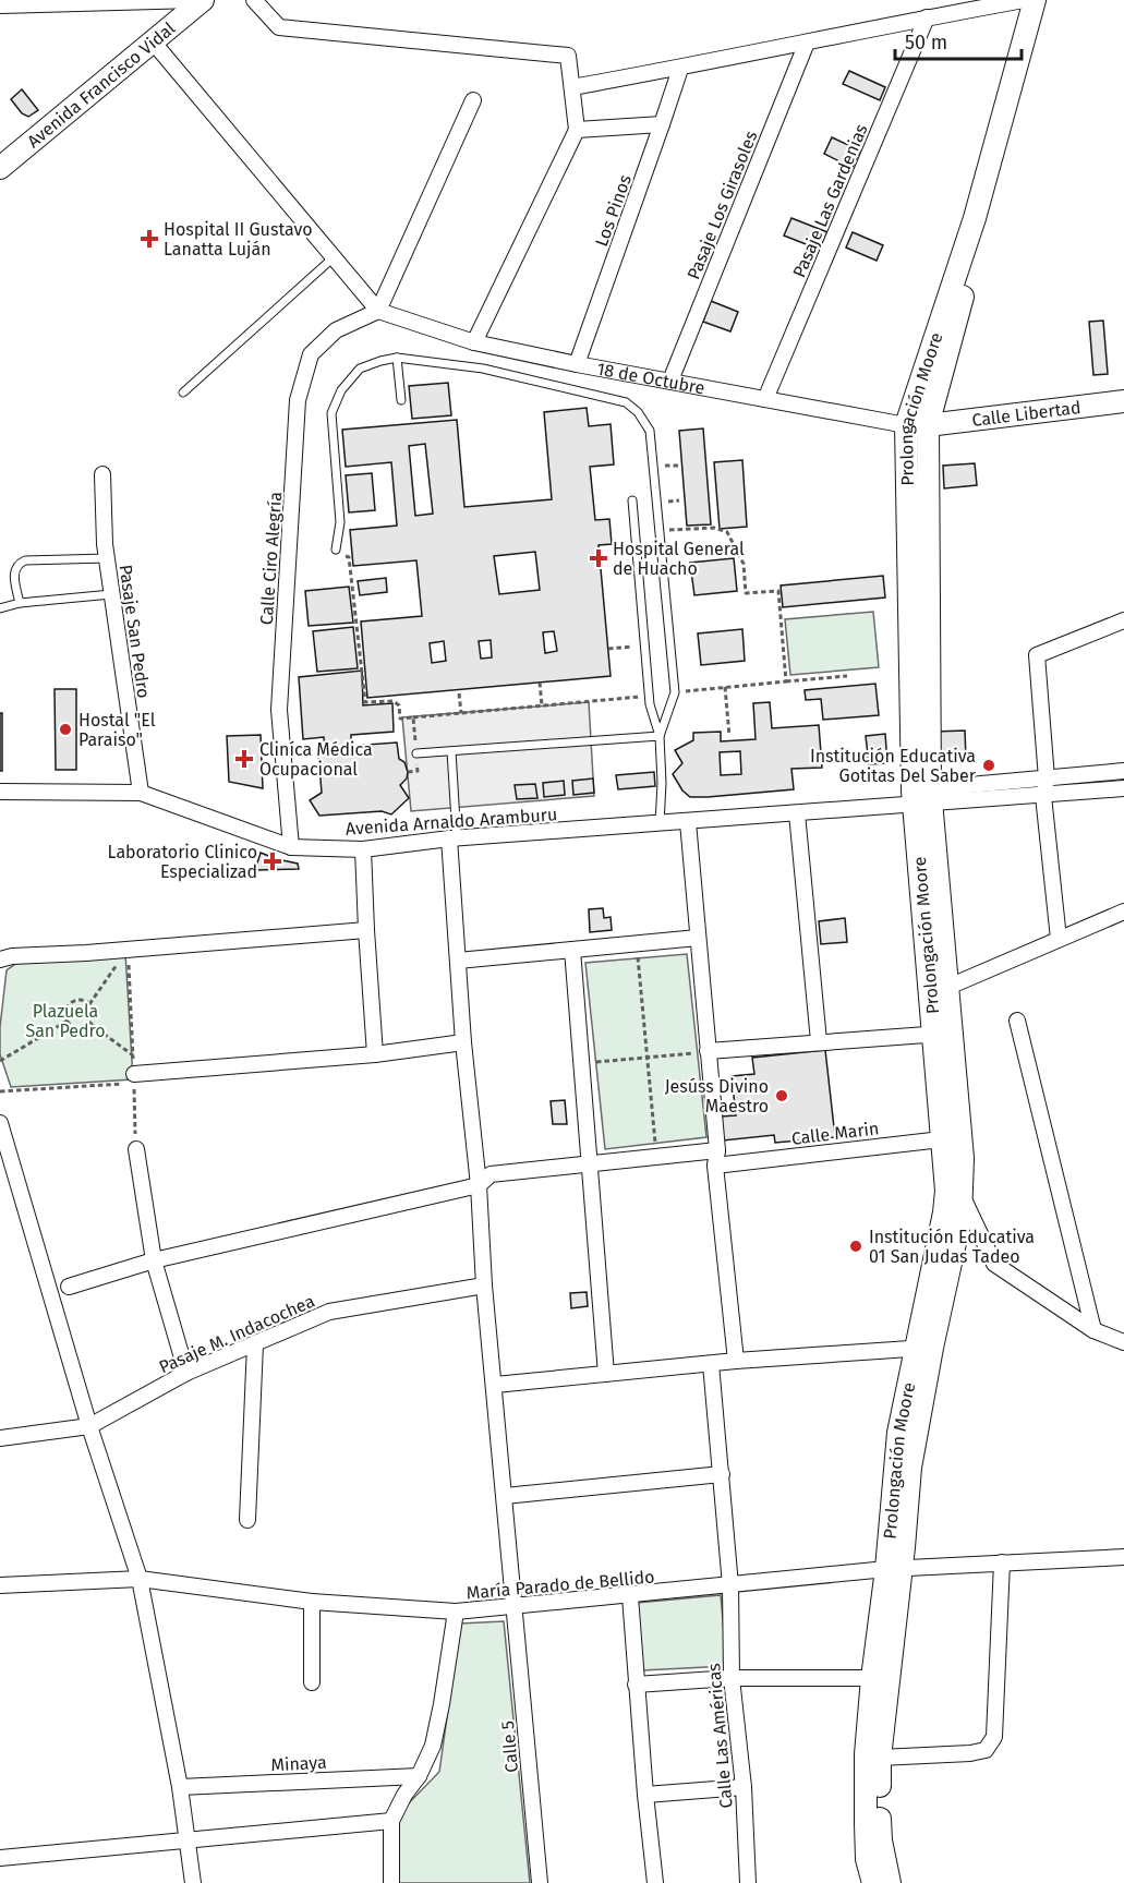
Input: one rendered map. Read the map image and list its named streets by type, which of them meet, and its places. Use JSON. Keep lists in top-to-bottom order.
{
  "streets": {
    "street": [
      "Avenida Francisco Vidal",
      "Pasaje Las Gardenias",
      "Pasaje Los Girasoles",
      "Los Pinos",
      "18 de Octubre",
      "Prolongación Moore",
      "Calle Libertad",
      "Calle Ciro Alegría",
      "Pasaje San Pedro",
      "Avenida Arnaldo Aramburu",
      "Calle Marin",
      "Pasaje M. Indacochea",
      "María Parado de Bellido",
      "Calle Las Américas",
      "Calle 5",
      "Minaya"
    ]
  },
  "crossings": [
    ["Pasaje Las Gardenias", "18 de Octubre"],
    ["Pasaje Los Girasoles", "18 de Octubre"],
    ["Los Pinos", "18 de Octubre"],
    ["18 de Octubre", "Prolongación Moore"],
    ["18 de Octubre", "Calle Libertad"],
    ["18 de Octubre", "Calle Ciro Alegría"],
    ["Prolongación Moore", "Calle Libertad"],
    ["Prolongación Moore", "Avenida Arnaldo Aramburu"],
    ["Prolongación Moore", "Calle Marin"],
    ["Prolongación Moore", "María Parado de Bellido"],
    ["Calle Ciro Alegría", "Avenida Arnaldo Aramburu"],
    ["Pasaje San Pedro", "Avenida Arnaldo Aramburu"],
    ["Avenida Arnaldo Aramburu", "Calle 5"],
    ["Calle Marin", "Calle 5"],
    ["Pasaje M. Indacochea", "Calle 5"],
    ["María Parado de Bellido", "Calle Las Américas"],
    ["María Parado de Bellido", "Calle 5"]
  ],
  "parks": ["Plazuela San Pedro"],
  "places": {
    "health": [
      "Hospital II Gustavo Lanatta Luján",
      "Hospital General de Huacho",
      "Cliníca Médica Ocupacional",
      "Laboratorio Clinico Especializad"
    ],
    "other": [
      "Hostal \"El Paraiso\"",
      "Institución Educativa Gotitas Del Saber",
      "Jesúss Divino Maestro",
      "Institución Educativa 01 San Judas Tadeo"
    ]
  },
  "scale_bar": "50 m"
}
